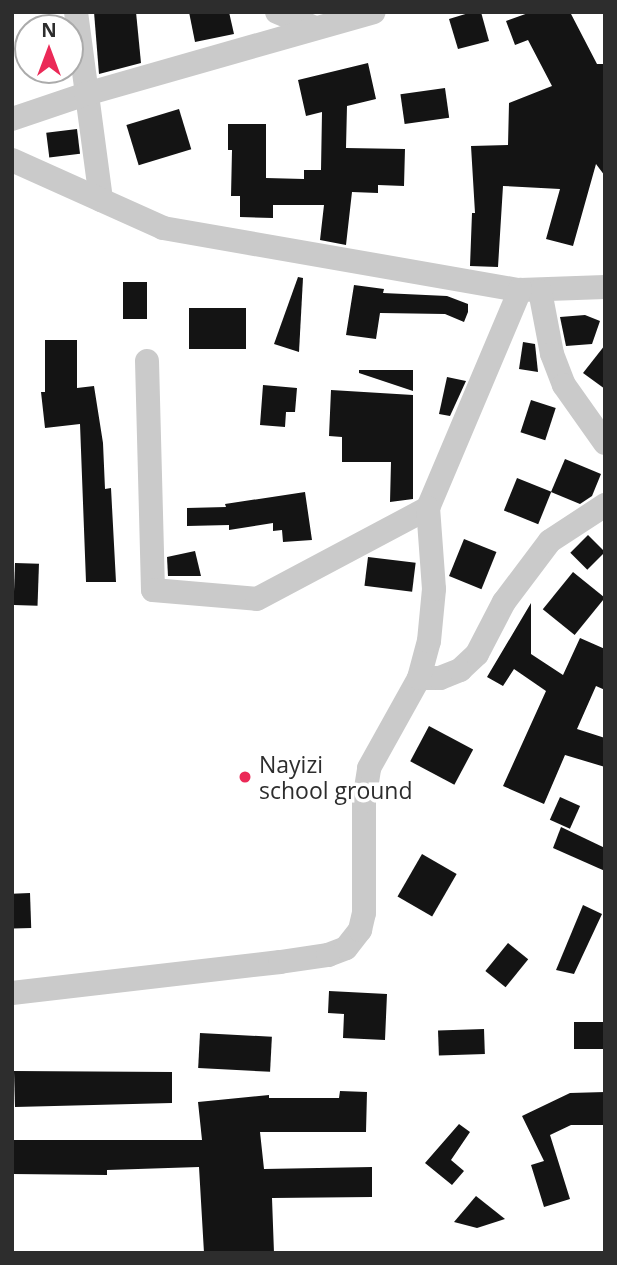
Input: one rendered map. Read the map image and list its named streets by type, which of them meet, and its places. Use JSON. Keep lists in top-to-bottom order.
{
  "places": ["Nayizi school ground"],
  "north": "top"
}
